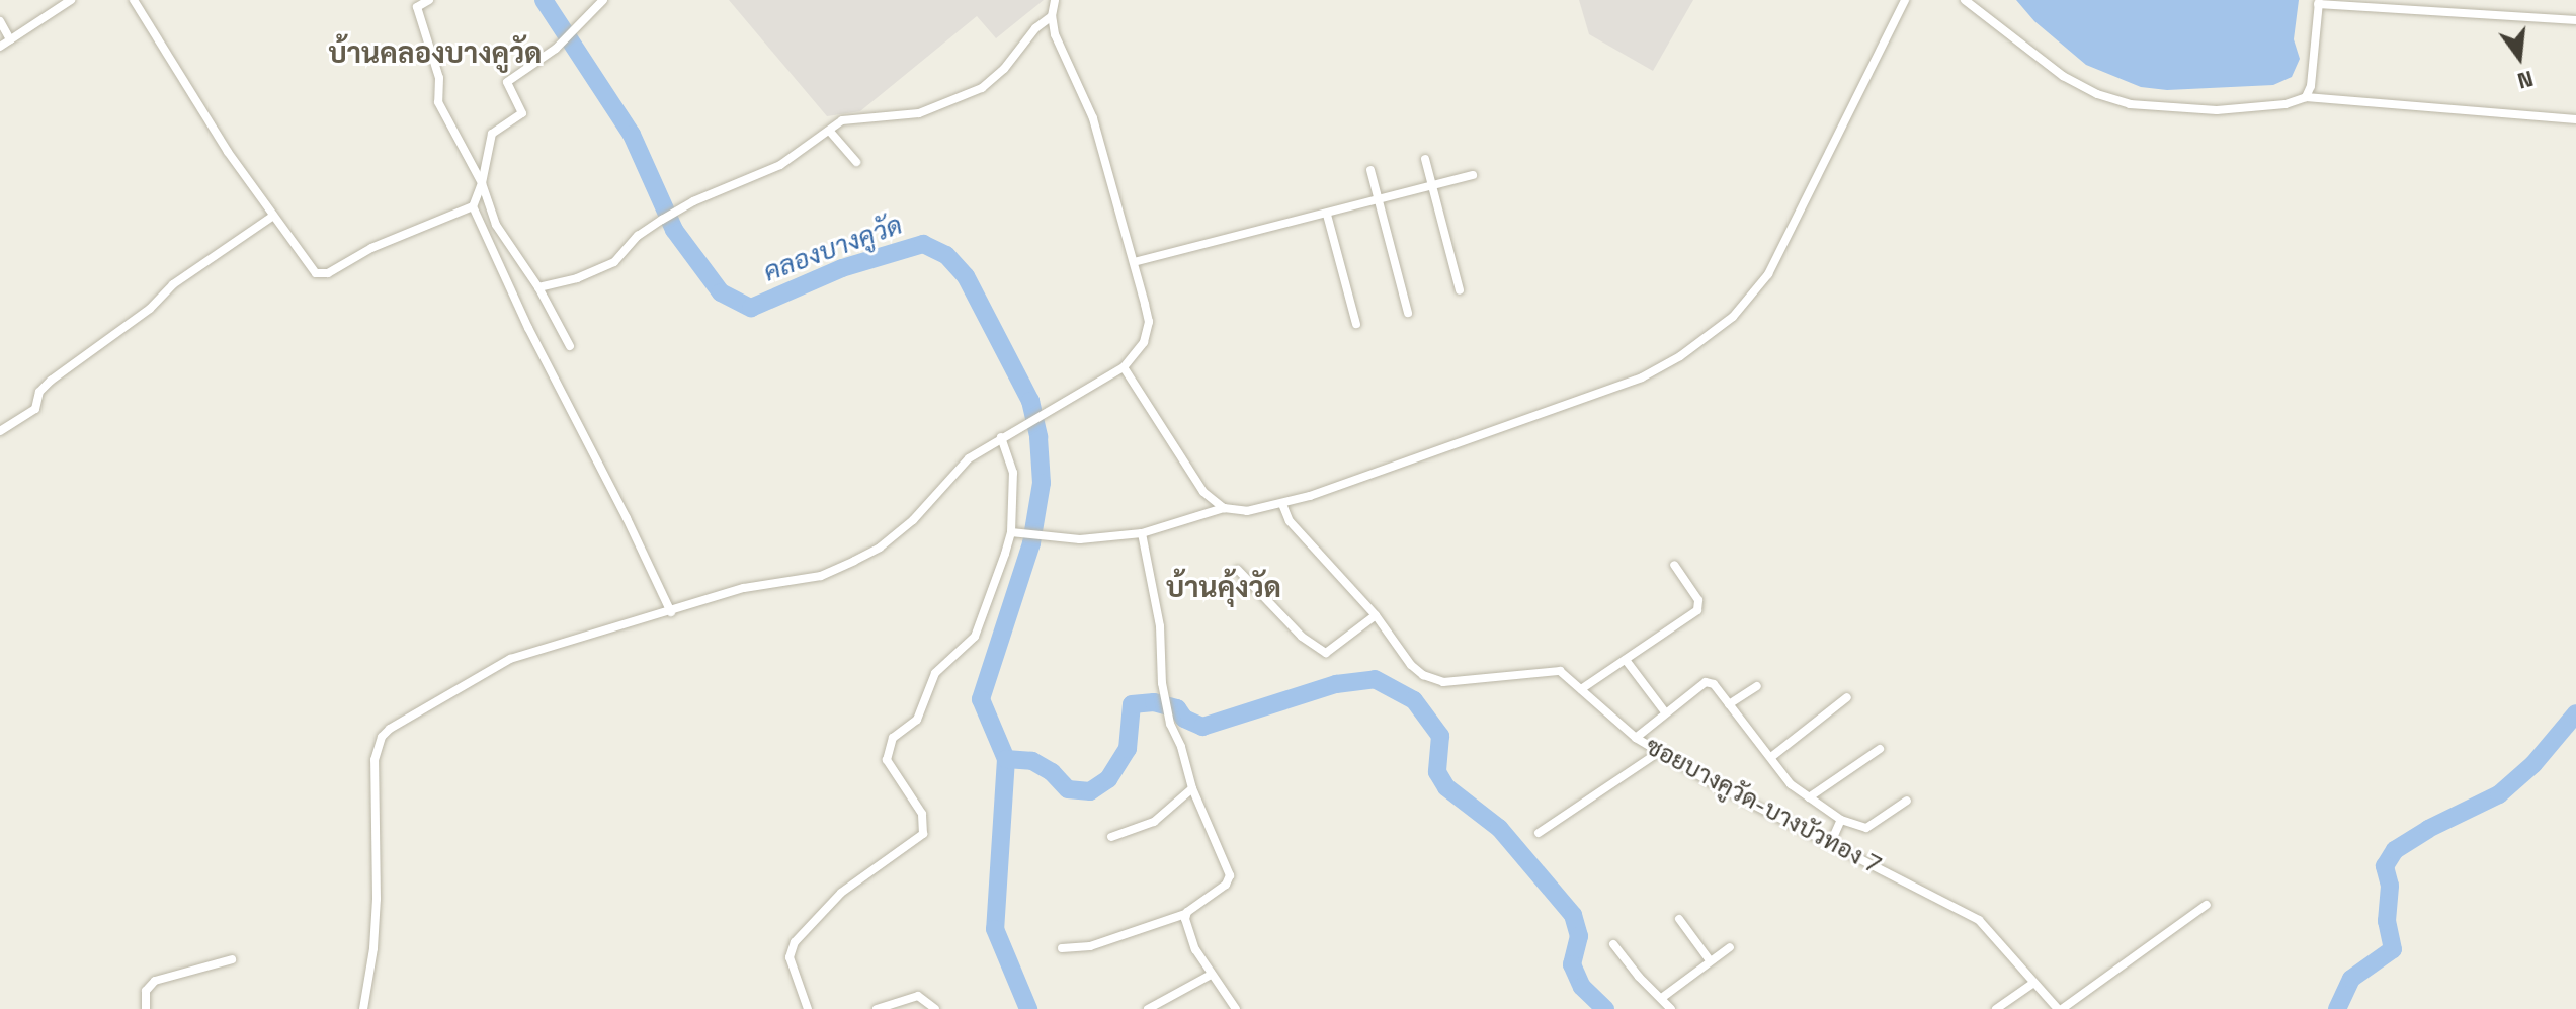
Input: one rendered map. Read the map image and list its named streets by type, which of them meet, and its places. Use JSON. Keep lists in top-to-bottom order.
{
  "streets": {
    "street": ["ซอยบางคูวัด-บางบัวทอง 7"]
  },
  "districts": ["บ้านคลองบางคูวัด", "บ้านคุ้งวัด"],
  "water": ["คลองบางคูวัด"],
  "north": "bottom"
}
